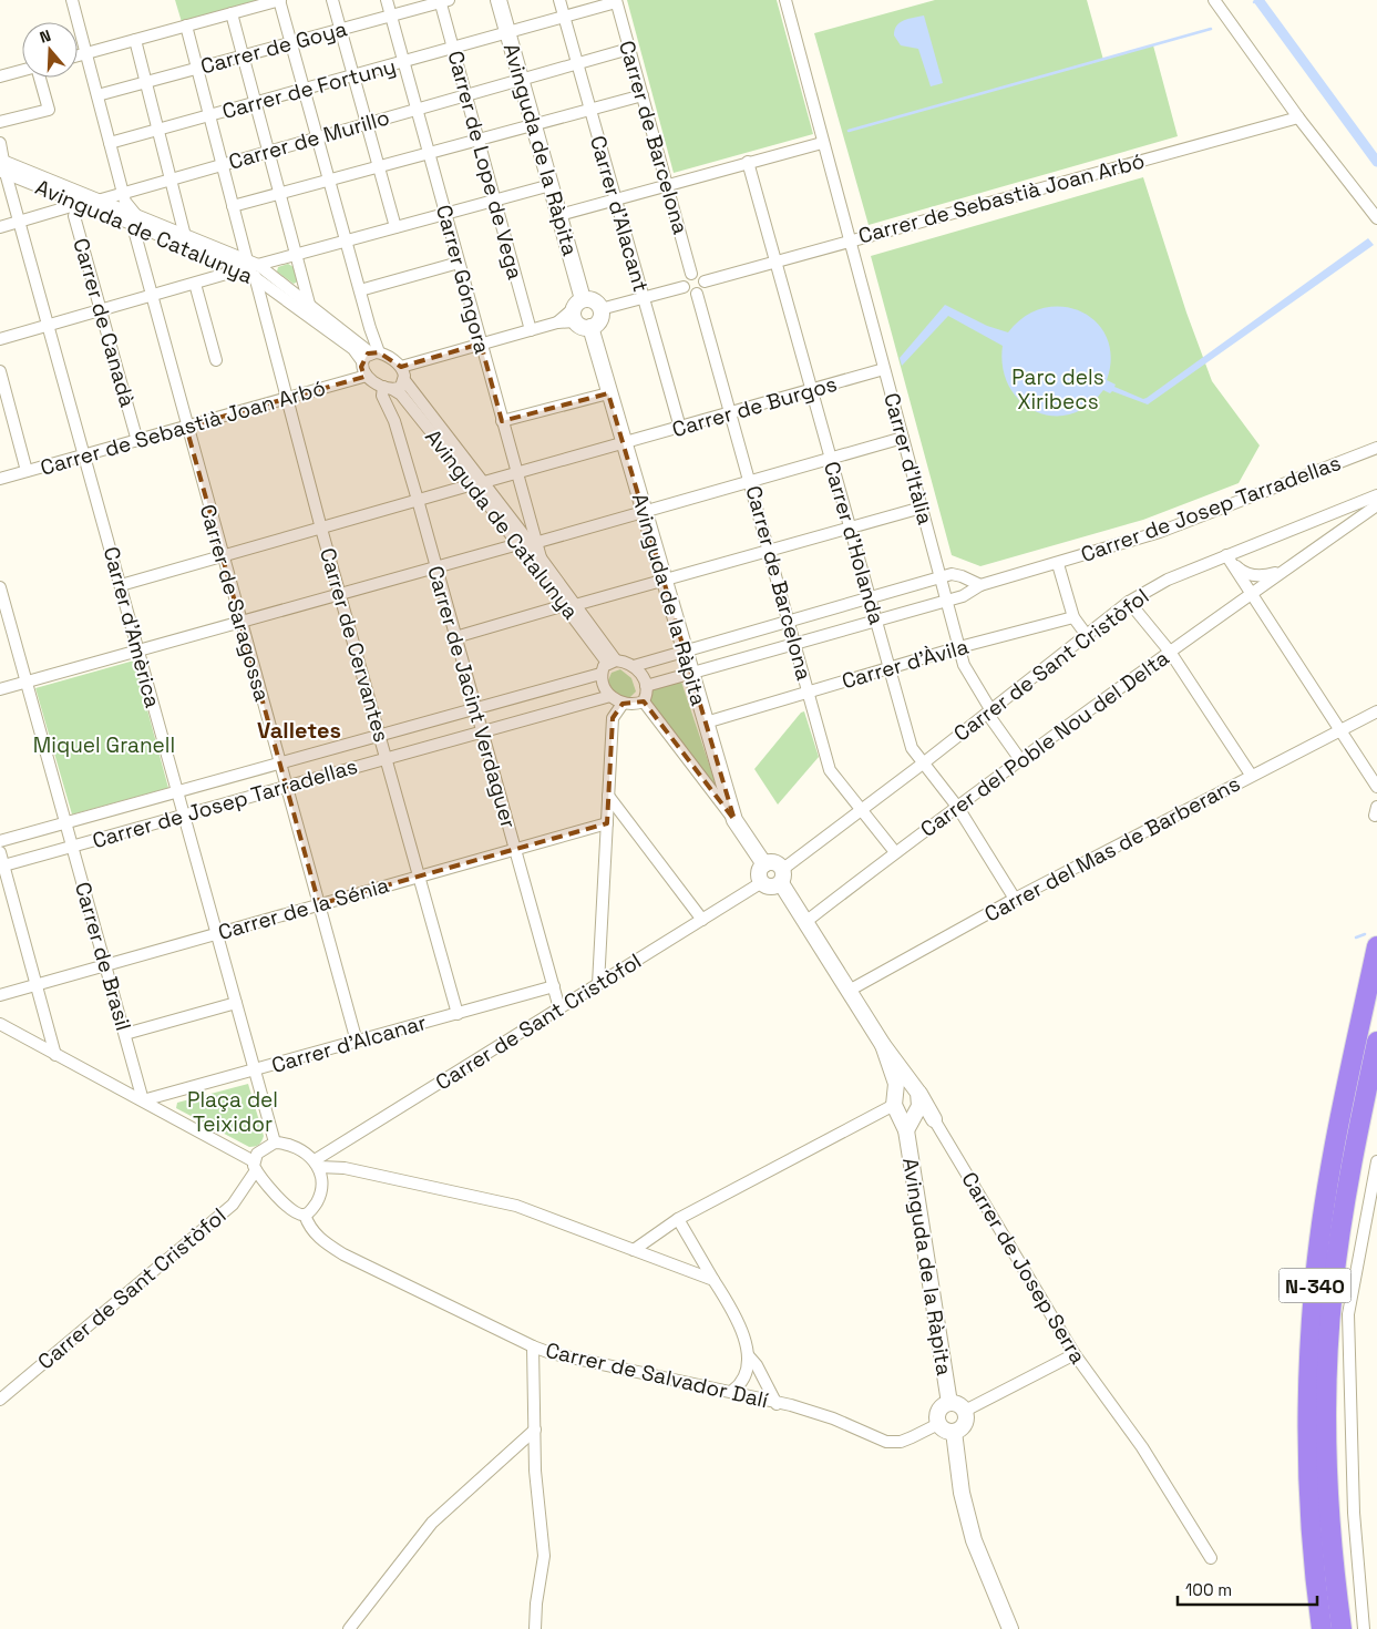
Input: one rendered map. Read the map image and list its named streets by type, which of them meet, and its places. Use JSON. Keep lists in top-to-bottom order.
{
  "streets": {
    "highway": ["N-340"],
    "street": [
      "Carrer de Goya",
      "Carrer de Fortuny",
      "Carrer de Barcelona",
      "Carrer de Murillo",
      "Avinguda de la Ràpita",
      "Carrer de Lope de Vega",
      "Carrer de Sebastià Joan Arbó",
      "Carrer d'Alacant",
      "Avinguda de Catalunya",
      "Carrer Góngora",
      "Carrer de Canadà",
      "Carrer de Burgos",
      "Carrer d'Itàlia",
      "Carrer de Josep Tarradellas",
      "Carrer d'Holanda",
      "Carrer de Saragossa",
      "Carrer d'Amèrica",
      "Carrer de Cervantes",
      "Carrer d'Àvila",
      "Carrer de Sant Cristòfol",
      "Carrer de Jacint Verdaguer",
      "Carrer del Poble Nou del Delta",
      "Carrer del Mas de Barberans",
      "Carrer de la Sénia",
      "Carrer de Brasil",
      "Carrer d'Alcanar",
      "Carrer de Josep Serra",
      "Carrer de Salvador Dalí"
    ]
  },
  "crossings": [
    ["Carrer de Goya", "Carrer de Lope de Vega"],
    ["Carrer de Goya", "Carrer Góngora"],
    ["Carrer de Fortuny", "Carrer de Barcelona"],
    ["Carrer de Fortuny", "Avinguda de la Ràpita"],
    ["Carrer de Fortuny", "Carrer de Lope de Vega"],
    ["Carrer de Fortuny", "Carrer d'Alacant"],
    ["Carrer de Fortuny", "Carrer Góngora"],
    ["Carrer de Barcelona", "Carrer de Murillo"],
    ["Carrer de Barcelona", "Carrer de Sebastià Joan Arbó"],
    ["Carrer de Barcelona", "Carrer de Burgos"],
    ["Carrer de Barcelona", "Carrer de Josep Tarradellas"],
    ["Carrer de Barcelona", "Carrer d'Àvila"],
    ["Carrer de Barcelona", "Carrer de Sant Cristòfol"],
    ["Carrer de Barcelona", "Carrer del Poble Nou del Delta"],
    ["Carrer de Murillo", "Avinguda de la Ràpita"],
    ["Carrer de Murillo", "Carrer de Lope de Vega"],
    ["Carrer de Murillo", "Carrer d'Alacant"],
    ["Carrer de Murillo", "Carrer Góngora"],
    ["Avinguda de la Ràpita", "Carrer de Burgos"],
    ["Avinguda de la Ràpita", "Carrer de Josep Tarradellas"],
    ["Avinguda de la Ràpita", "Carrer d'Àvila"],
    ["Avinguda de la Ràpita", "Carrer de Sant Cristòfol"],
    ["Avinguda de la Ràpita", "Carrer de Salvador Dalí"],
    ["Carrer de Sebastià Joan Arbó", "Avinguda de Catalunya"],
    ["Carrer de Sebastià Joan Arbó", "Carrer de Canadà"],
    ["Carrer de Sebastià Joan Arbó", "Carrer d'Itàlia"],
    ["Carrer de Sebastià Joan Arbó", "Carrer d'Holanda"],
    ["Carrer de Sebastià Joan Arbó", "Carrer de Saragossa"],
    ["Carrer de Sebastià Joan Arbó", "Carrer d'Amèrica"],
    ["Carrer de Sebastià Joan Arbó", "Carrer de Cervantes"],
    ["Carrer d'Alacant", "Carrer de Burgos"],
    ["Avinguda de Catalunya", "Carrer Góngora"],
    ["Avinguda de Catalunya", "Carrer de Canadà"],
    ["Avinguda de Catalunya", "Carrer de Burgos"],
    ["Avinguda de Catalunya", "Carrer de Josep Tarradellas"],
    ["Avinguda de Catalunya", "Carrer de Saragossa"],
    ["Avinguda de Catalunya", "Carrer d'Amèrica"],
    ["Avinguda de Catalunya", "Carrer de Cervantes"],
    ["Avinguda de Catalunya", "Carrer de Jacint Verdaguer"],
    ["Carrer Góngora", "Carrer de Burgos"],
    ["Carrer de Burgos", "Carrer d'Itàlia"],
    ["Carrer de Burgos", "Carrer d'Holanda"],
    ["Carrer de Burgos", "Carrer de Saragossa"],
    ["Carrer de Burgos", "Carrer d'Amèrica"],
    ["Carrer de Burgos", "Carrer de Cervantes"],
    ["Carrer de Burgos", "Carrer de Jacint Verdaguer"],
    ["Carrer d'Itàlia", "Carrer de Josep Tarradellas"],
    ["Carrer d'Itàlia", "Carrer d'Àvila"],
    ["Carrer d'Itàlia", "Carrer de Sant Cristòfol"],
    ["Carrer d'Itàlia", "Carrer del Poble Nou del Delta"],
    ["Carrer de Josep Tarradellas", "Carrer d'Holanda"],
    ["Carrer de Josep Tarradellas", "Carrer de Saragossa"],
    ["Carrer de Josep Tarradellas", "Carrer d'Amèrica"],
    ["Carrer de Josep Tarradellas", "Carrer de Cervantes"],
    ["Carrer de Josep Tarradellas", "Carrer de Jacint Verdaguer"],
    ["Carrer de Josep Tarradellas", "Carrer de Brasil"],
    ["Carrer d'Holanda", "Carrer d'Àvila"],
    ["Carrer d'Holanda", "Carrer de Sant Cristòfol"],
    ["Carrer d'Holanda", "Carrer del Poble Nou del Delta"],
    ["Carrer d'Holanda", "Carrer del Mas de Barberans"],
    ["Carrer de Saragossa", "Carrer de la Sénia"],
    ["Carrer de Saragossa", "Carrer d'Alcanar"],
    ["Carrer d'Amèrica", "Carrer de Sant Cristòfol"],
    ["Carrer d'Amèrica", "Carrer de la Sénia"],
    ["Carrer d'Amèrica", "Carrer d'Alcanar"],
    ["Carrer d'Amèrica", "Carrer de Salvador Dalí"],
    ["Carrer de Cervantes", "Carrer de la Sénia"],
    ["Carrer de Cervantes", "Carrer d'Alcanar"],
    ["Carrer de Sant Cristòfol", "Carrer de Jacint Verdaguer"],
    ["Carrer de Sant Cristòfol", "Carrer del Poble Nou del Delta"],
    ["Carrer de Sant Cristòfol", "Carrer de Salvador Dalí"],
    ["Carrer de Jacint Verdaguer", "Carrer de la Sénia"],
    ["Carrer de Jacint Verdaguer", "Carrer d'Alcanar"],
    ["Carrer de la Sénia", "Carrer de Brasil"],
    ["Carrer de Brasil", "Carrer d'Alcanar"]
  ],
  "districts": ["Valletes"],
  "parks": ["Parc dels Xiribecs", "Miquel Granell", "Plaça del Teixidor"],
  "scale_bar": "100 m",
  "north": "top"
}
